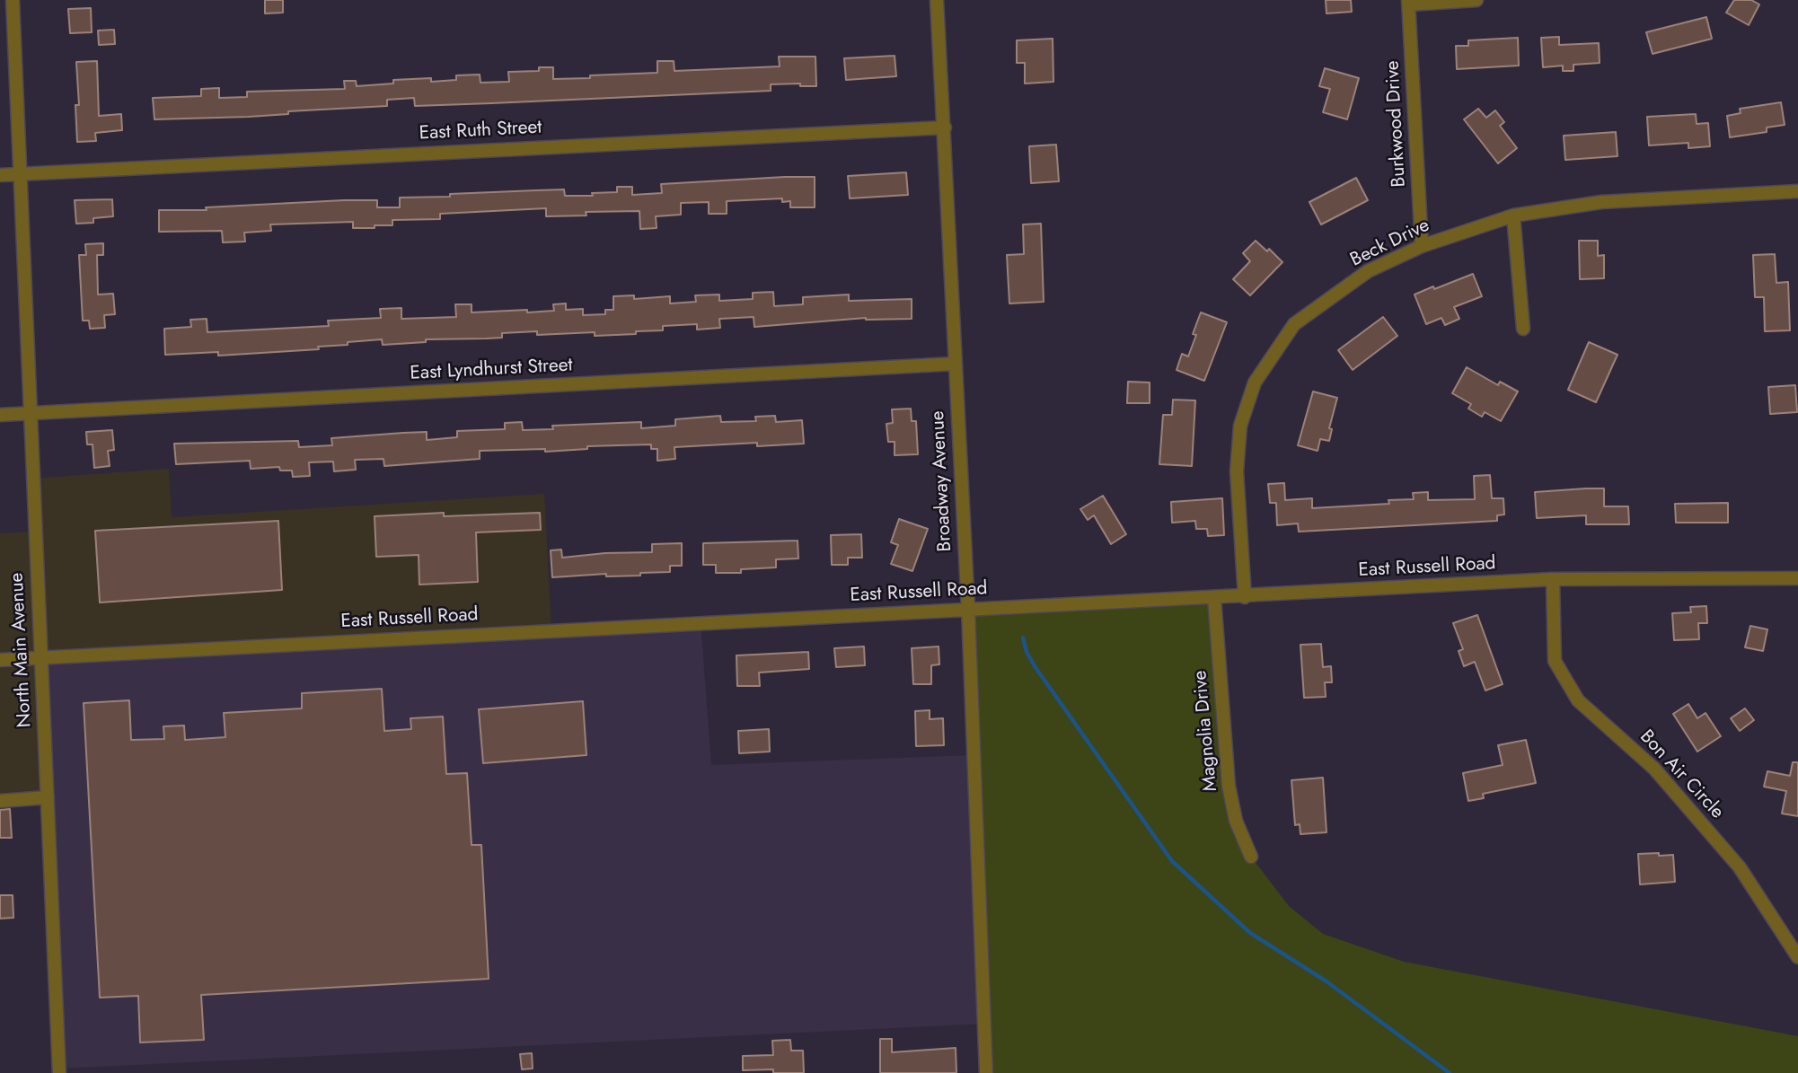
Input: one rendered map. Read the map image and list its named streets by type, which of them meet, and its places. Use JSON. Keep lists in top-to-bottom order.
{
  "streets": {
    "street": [
      "Burkwood Drive",
      "East Ruth Street",
      "Beck Drive",
      "East Lyndhurst Street",
      "Broadway Avenue",
      "East Russell Road",
      "North Main Avenue",
      "Magnolia Drive",
      "Bon Air Circle"
    ]
  },
  "crossings": [
    ["Burkwood Drive", "Beck Drive"],
    ["East Ruth Street", "Broadway Avenue"],
    ["East Ruth Street", "North Main Avenue"],
    ["Beck Drive", "East Russell Road"],
    ["East Lyndhurst Street", "Broadway Avenue"],
    ["East Lyndhurst Street", "North Main Avenue"],
    ["Broadway Avenue", "East Russell Road"],
    ["East Russell Road", "North Main Avenue"],
    ["East Russell Road", "Magnolia Drive"],
    ["East Russell Road", "Bon Air Circle"]
  ]
}
